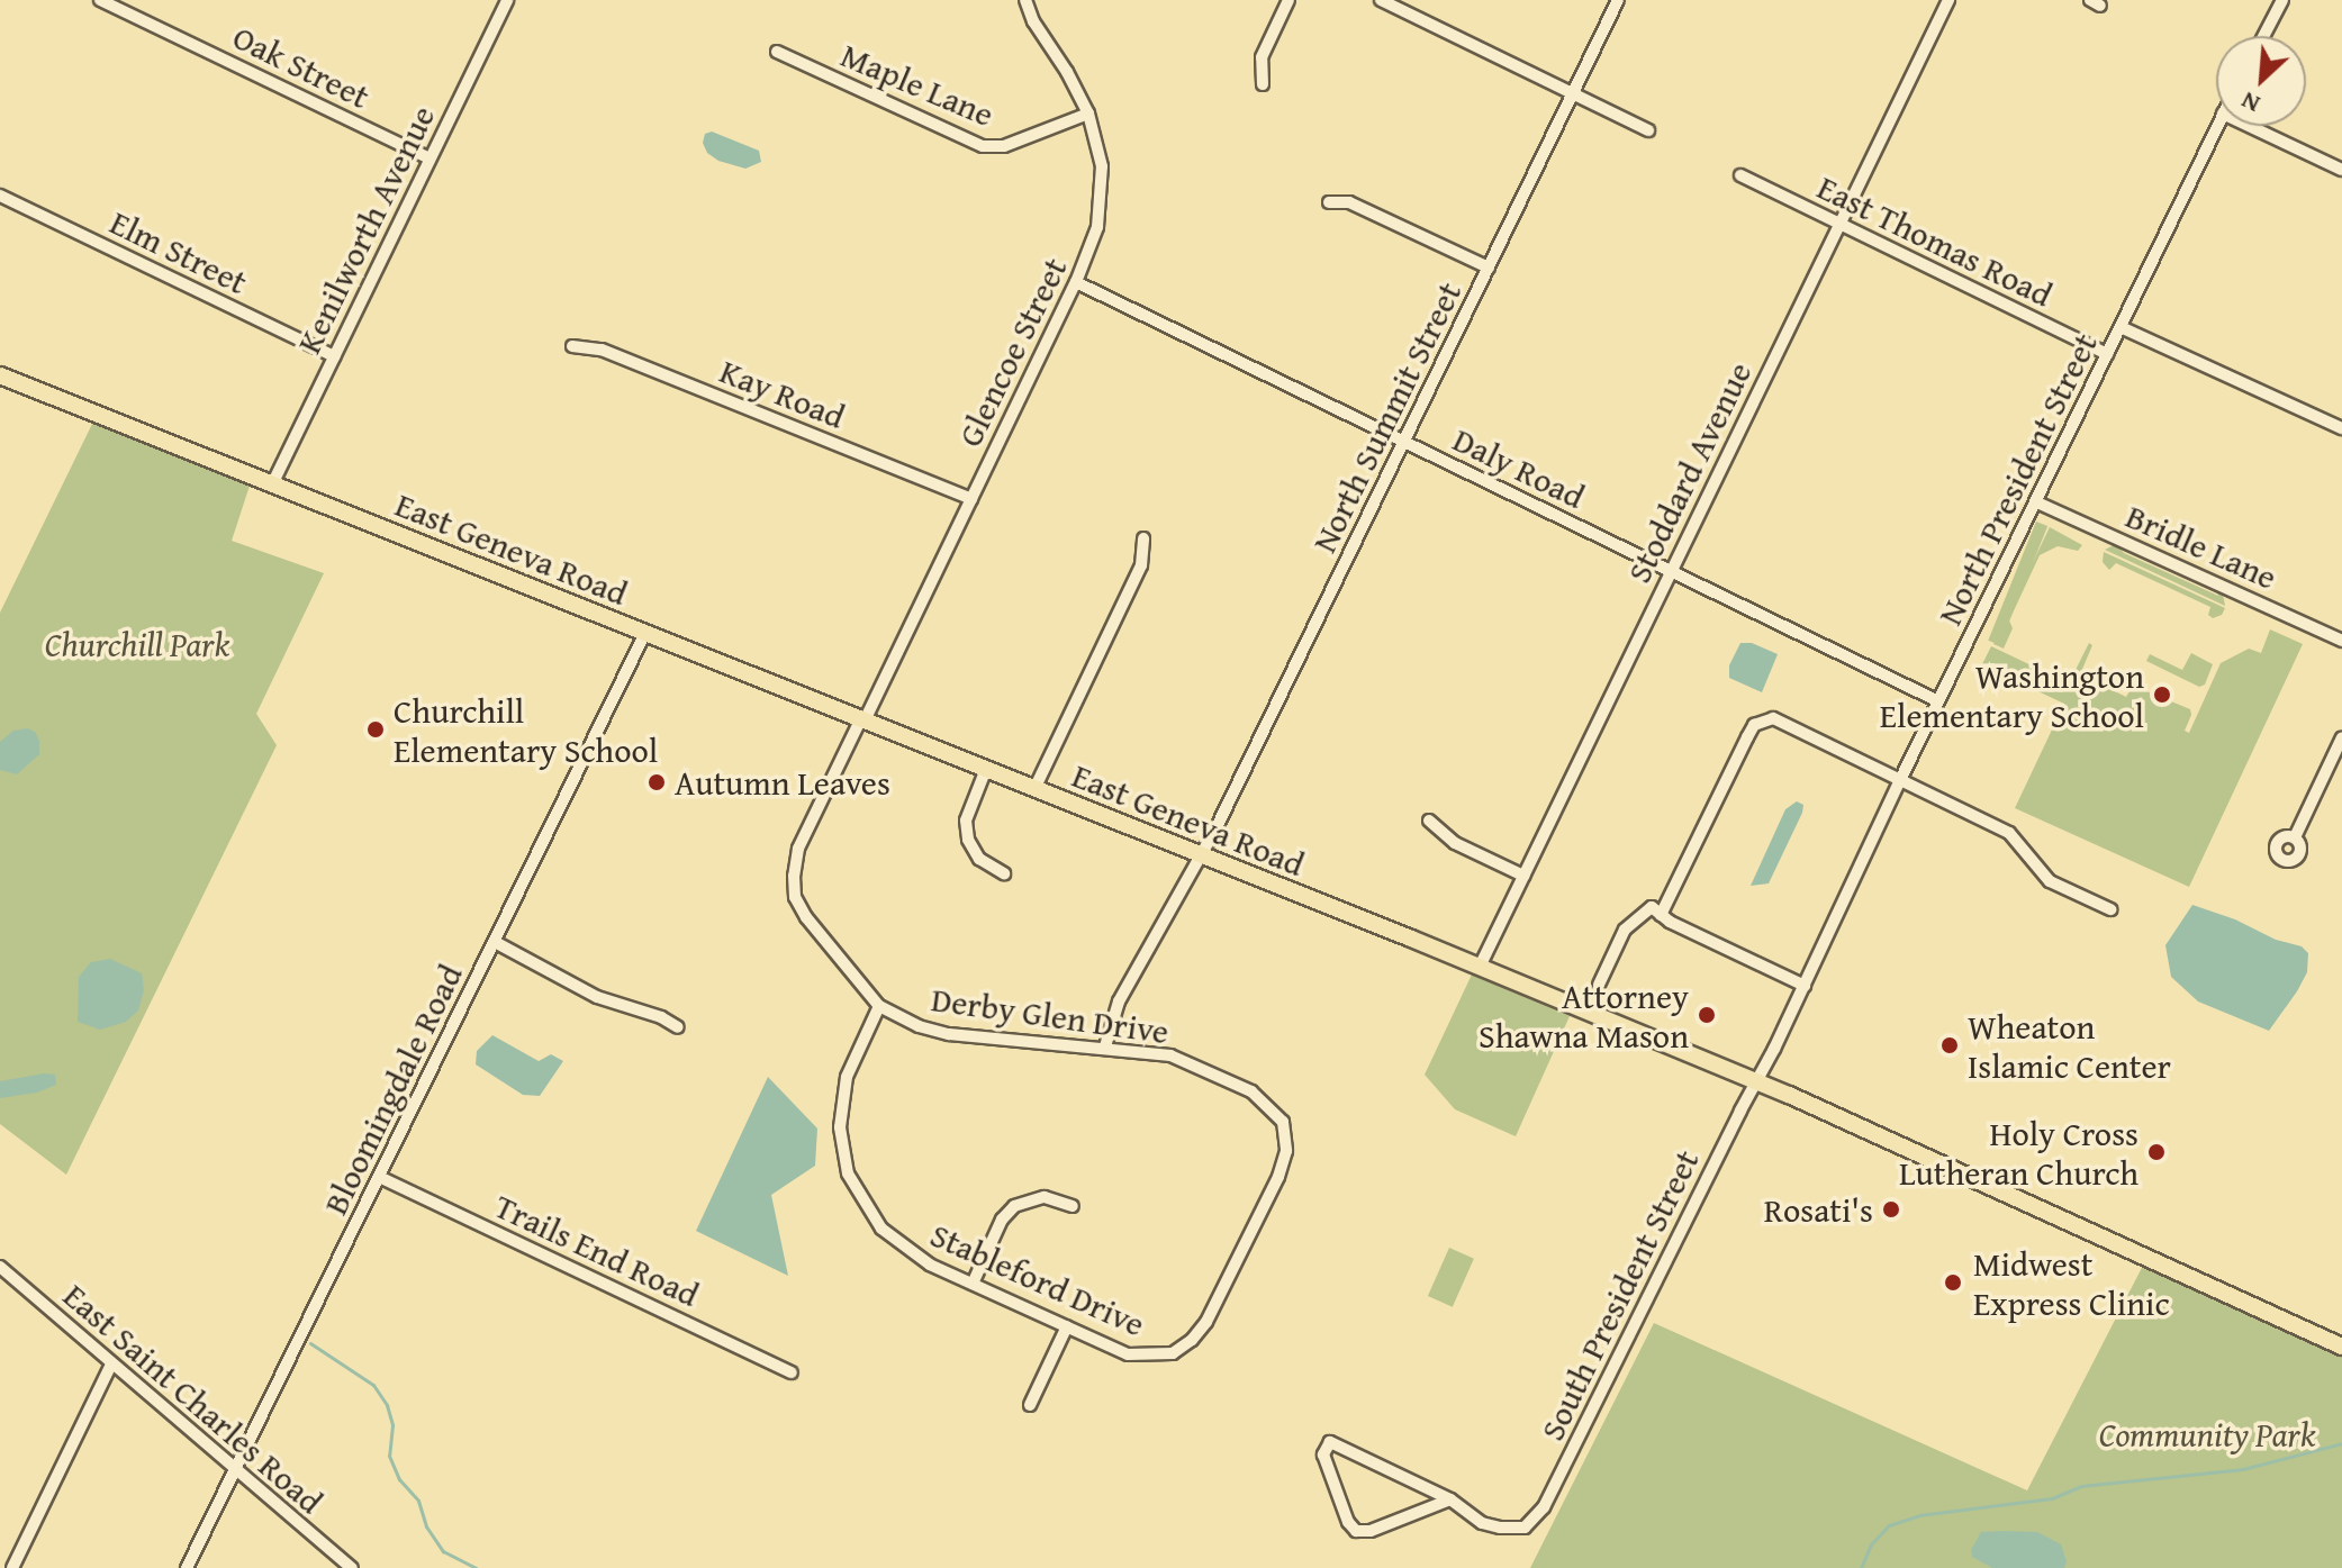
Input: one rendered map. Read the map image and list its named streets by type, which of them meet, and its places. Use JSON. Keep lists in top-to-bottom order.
{
  "streets": {
    "main road": ["East Geneva Road"],
    "street": [
      "Oak Street",
      "Maple Lane",
      "Kenilworth Avenue",
      "East Thomas Road",
      "Elm Street",
      "Glencoe Street",
      "Kay Road",
      "North Summit Street",
      "Daly Road",
      "Stoddard Avenue",
      "North President Street",
      "Bridle Lane",
      "Derby Glen Drive",
      "Bloomingdale Road",
      "Trails End Road",
      "Stableford Drive",
      "South President Street",
      "East Saint Charles Road"
    ]
  },
  "crossings": [
    ["Oak Street", "Kenilworth Avenue"],
    ["Maple Lane", "Glencoe Street"],
    ["Kenilworth Avenue", "Elm Street"],
    ["Kenilworth Avenue", "East Geneva Road"],
    ["East Thomas Road", "Stoddard Avenue"],
    ["East Thomas Road", "North President Street"],
    ["Glencoe Street", "Kay Road"],
    ["Glencoe Street", "Daly Road"],
    ["Glencoe Street", "East Geneva Road"],
    ["Glencoe Street", "Derby Glen Drive"],
    ["North Summit Street", "Daly Road"],
    ["North Summit Street", "East Geneva Road"],
    ["North Summit Street", "Derby Glen Drive"],
    ["Daly Road", "Stoddard Avenue"],
    ["Daly Road", "North President Street"],
    ["Stoddard Avenue", "East Geneva Road"],
    ["North President Street", "Bridle Lane"],
    ["North President Street", "East Geneva Road"],
    ["North President Street", "South President Street"],
    ["East Geneva Road", "Bloomingdale Road"],
    ["East Geneva Road", "South President Street"],
    ["Derby Glen Drive", "Stableford Drive"],
    ["Bloomingdale Road", "Trails End Road"],
    ["Bloomingdale Road", "East Saint Charles Road"]
  ],
  "parks": ["Churchill Park", "Community Park"],
  "places": [
    "Washington Elementary School",
    "Churchill Elementary School",
    "Autumn Leaves",
    "Attorney Shawna Mason",
    "Wheaton Islamic Center",
    "Holy Cross Lutheran Church",
    "Rosati's",
    "Midwest Express Clinic"
  ],
  "north": "bottom left"
}
